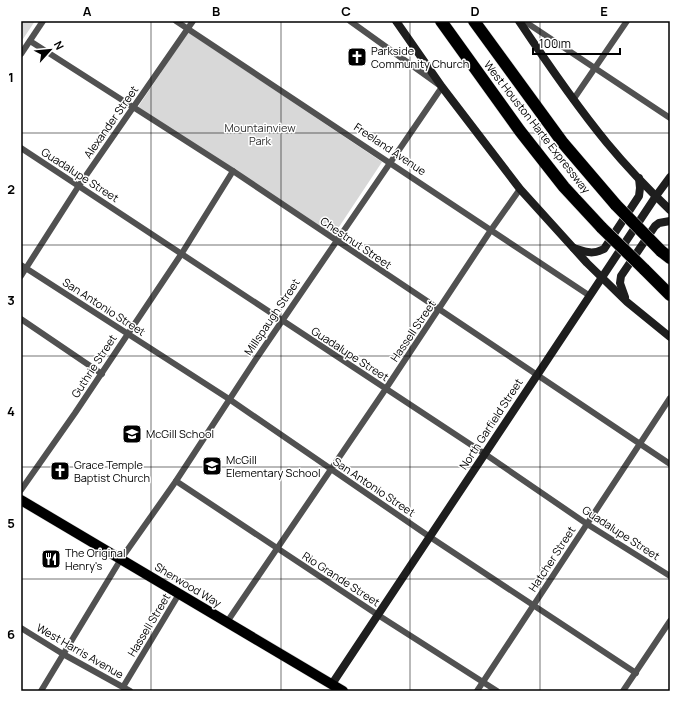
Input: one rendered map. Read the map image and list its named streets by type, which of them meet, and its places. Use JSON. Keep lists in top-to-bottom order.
{
  "streets": {
    "highway": ["West Houston Harte Expressway"],
    "main road": ["North Garfield Street", "Sherwood Way"],
    "street": [
      "Alexander Street",
      "Freeland Avenue",
      "Guadalupe Street",
      "Chestnut Street",
      "San Antonio Street",
      "Millspaugh Street",
      "Hassell Street",
      "Guthrie Street",
      "Hatcher Street",
      "Rio Grande Street",
      "West Harris Avenue"
    ]
  },
  "crossings": [
    ["Alexander Street", "Freeland Avenue"],
    ["Alexander Street", "Guadalupe Street"],
    ["Alexander Street", "Chestnut Street"],
    ["Alexander Street", "San Antonio Street"],
    ["Freeland Avenue", "Millspaugh Street"],
    ["Freeland Avenue", "Hassell Street"],
    ["Freeland Avenue", "North Garfield Street"],
    ["Guadalupe Street", "Millspaugh Street"],
    ["Guadalupe Street", "Hassell Street"],
    ["Guadalupe Street", "Guthrie Street"],
    ["Guadalupe Street", "North Garfield Street"],
    ["Guadalupe Street", "Hatcher Street"],
    ["Chestnut Street", "Millspaugh Street"],
    ["Chestnut Street", "Hassell Street"],
    ["Chestnut Street", "Guthrie Street"],
    ["Chestnut Street", "North Garfield Street"],
    ["Chestnut Street", "Hatcher Street"],
    ["San Antonio Street", "Millspaugh Street"],
    ["San Antonio Street", "Hassell Street"],
    ["San Antonio Street", "Guthrie Street"],
    ["San Antonio Street", "North Garfield Street"],
    ["San Antonio Street", "Hatcher Street"],
    ["Millspaugh Street", "Rio Grande Street"],
    ["Millspaugh Street", "Sherwood Way"],
    ["Millspaugh Street", "West Harris Avenue"],
    ["Hassell Street", "Rio Grande Street"],
    ["Hassell Street", "Sherwood Way"],
    ["Hassell Street", "West Harris Avenue"],
    ["North Garfield Street", "Rio Grande Street"],
    ["North Garfield Street", "Sherwood Way"],
    ["Hatcher Street", "Rio Grande Street"]
  ],
  "parks": ["Mountainview Park"],
  "places": {
    "church": ["Parkside Community Church", "Grace Temple Baptist Church"],
    "school or university": ["McGill School", "McGill Elementary School"],
    "restaurant": ["The Original Henry's"]
  },
  "scale_bar": "100 m",
  "north": "top right",
  "grid": {
    "columns": [
      "A",
      "B",
      "C",
      "D",
      "E"
    ],
    "rows": [
      "1",
      "2",
      "3",
      "4",
      "5",
      "6"
    ]
  }
}
